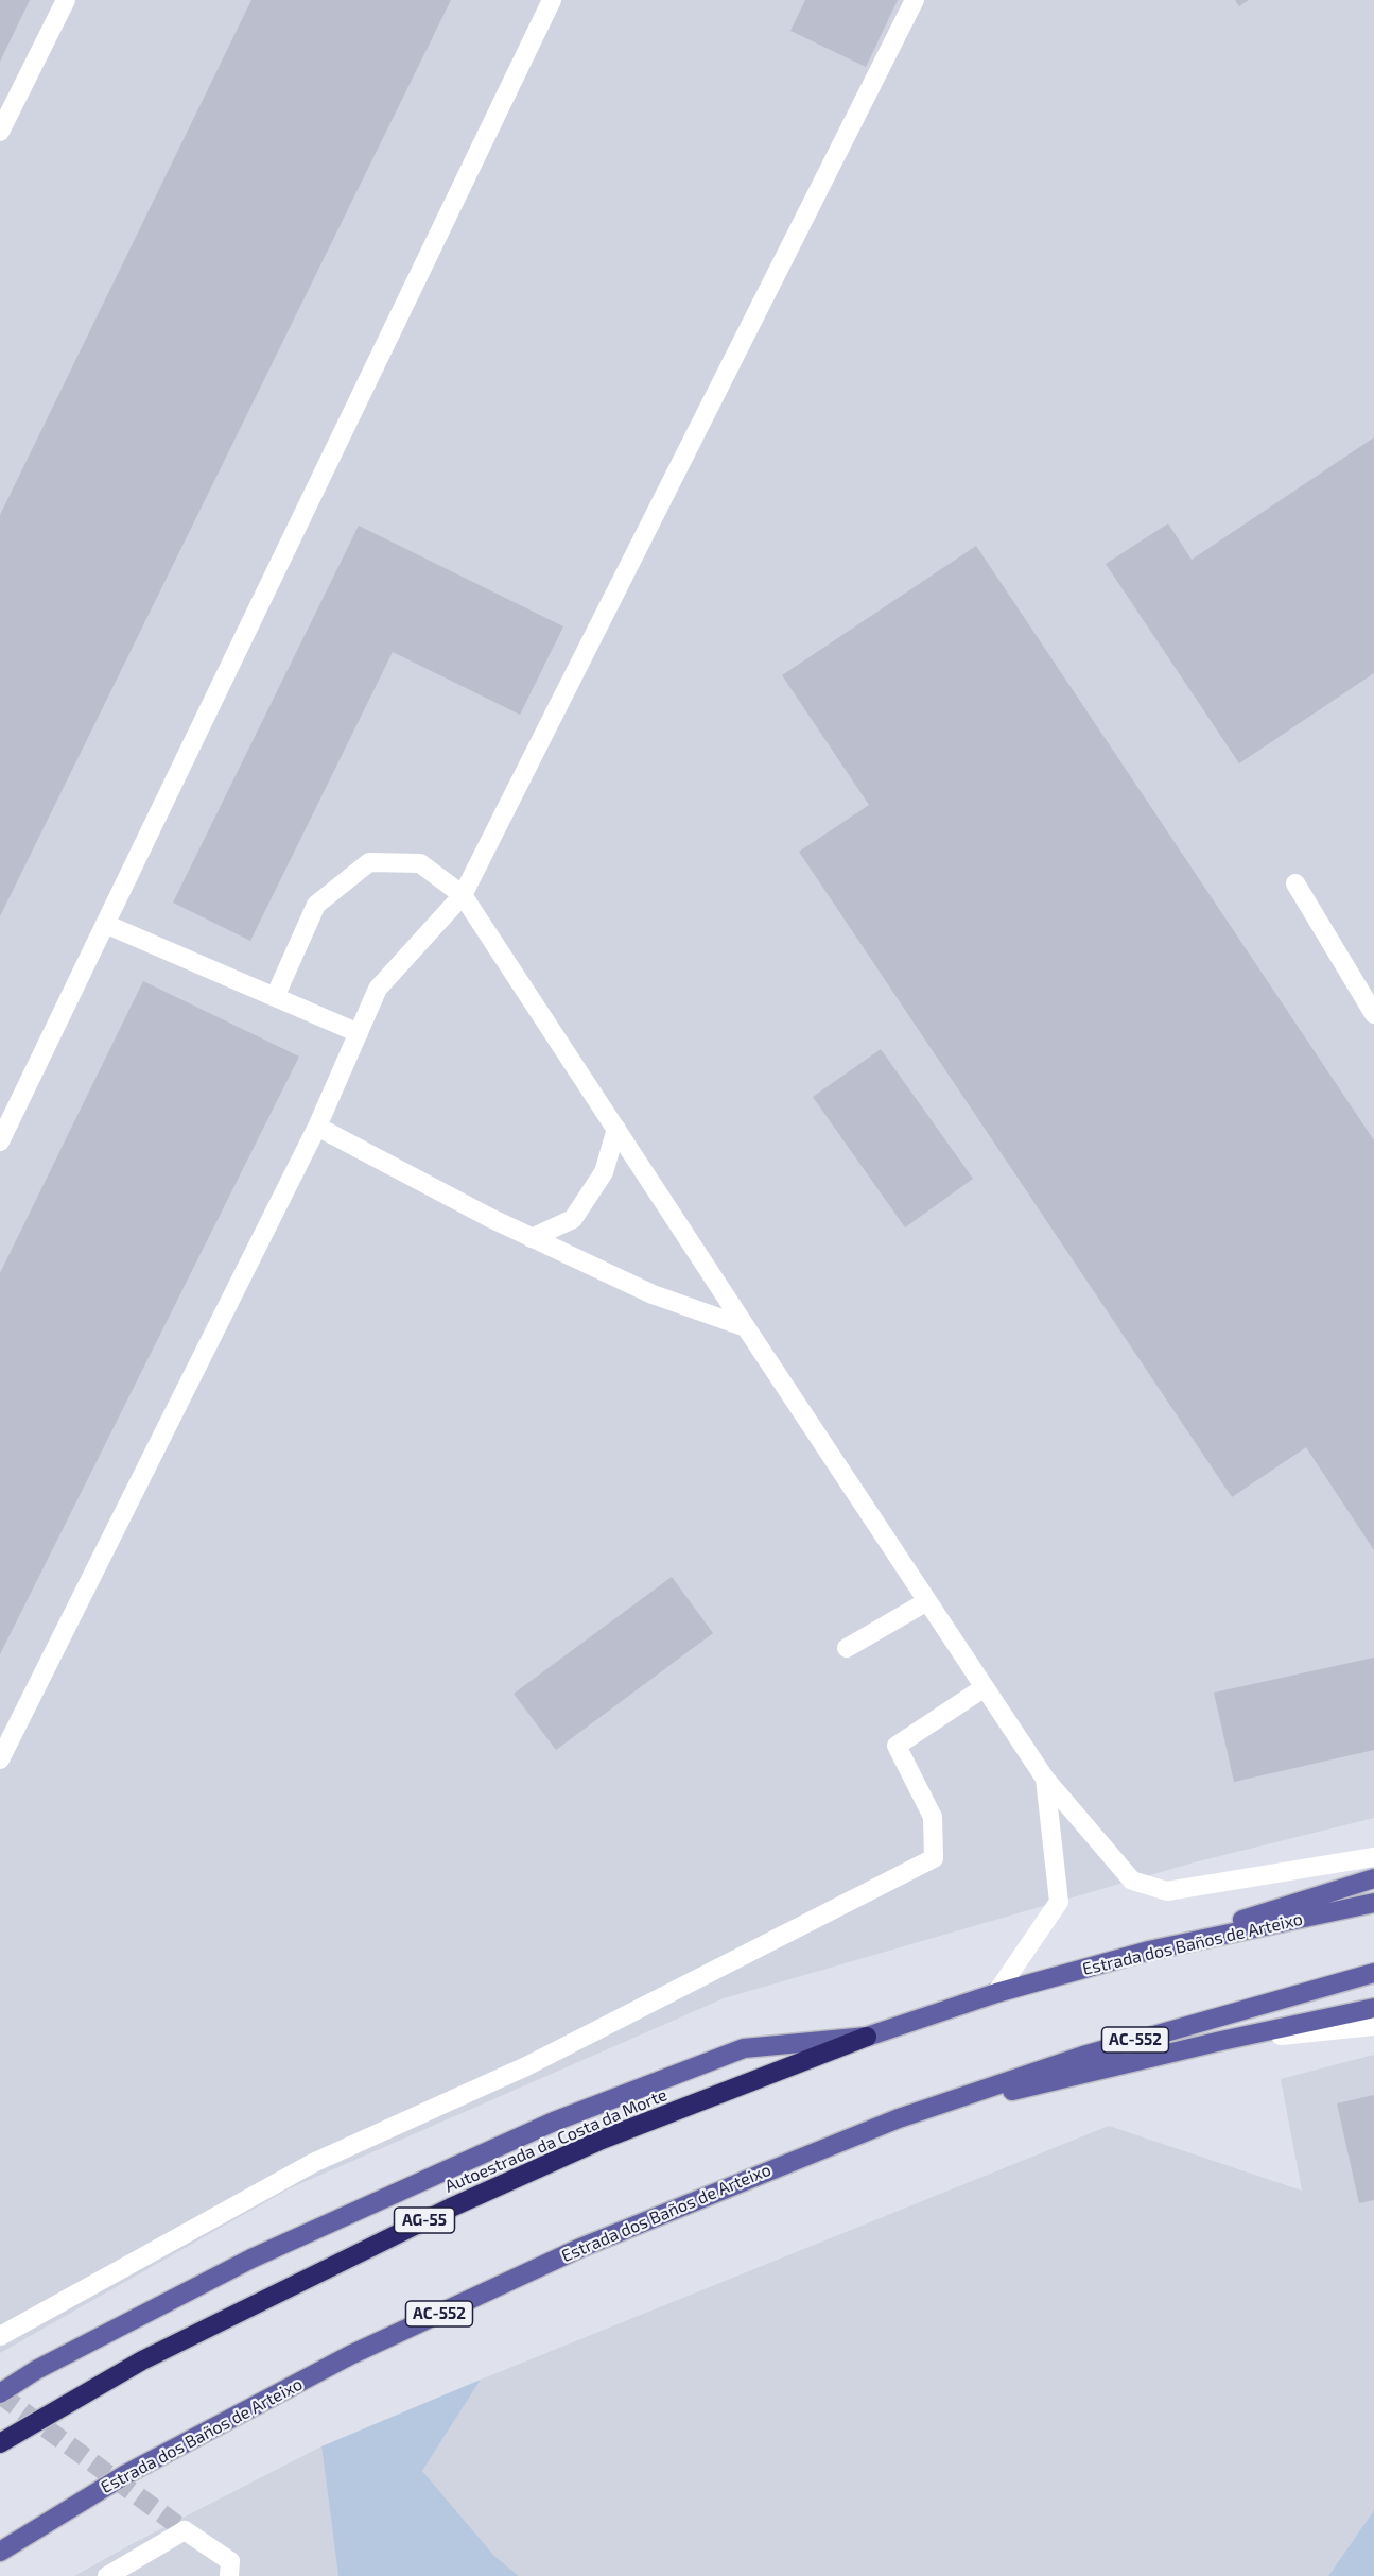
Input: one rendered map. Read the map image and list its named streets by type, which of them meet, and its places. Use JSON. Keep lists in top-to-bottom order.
{
  "streets": {
    "highway": ["Autoestrada da Costa da Morte", "AG-55"],
    "main road": ["Estrada dos Baños de Arteixo", "AC-552"]
  },
  "crossings": [
    ["Estrada dos Baños de Arteixo", "AC-552"],
    ["Estrada dos Baños de Arteixo", "Autoestrada da Costa da Morte"]
  ]
}
